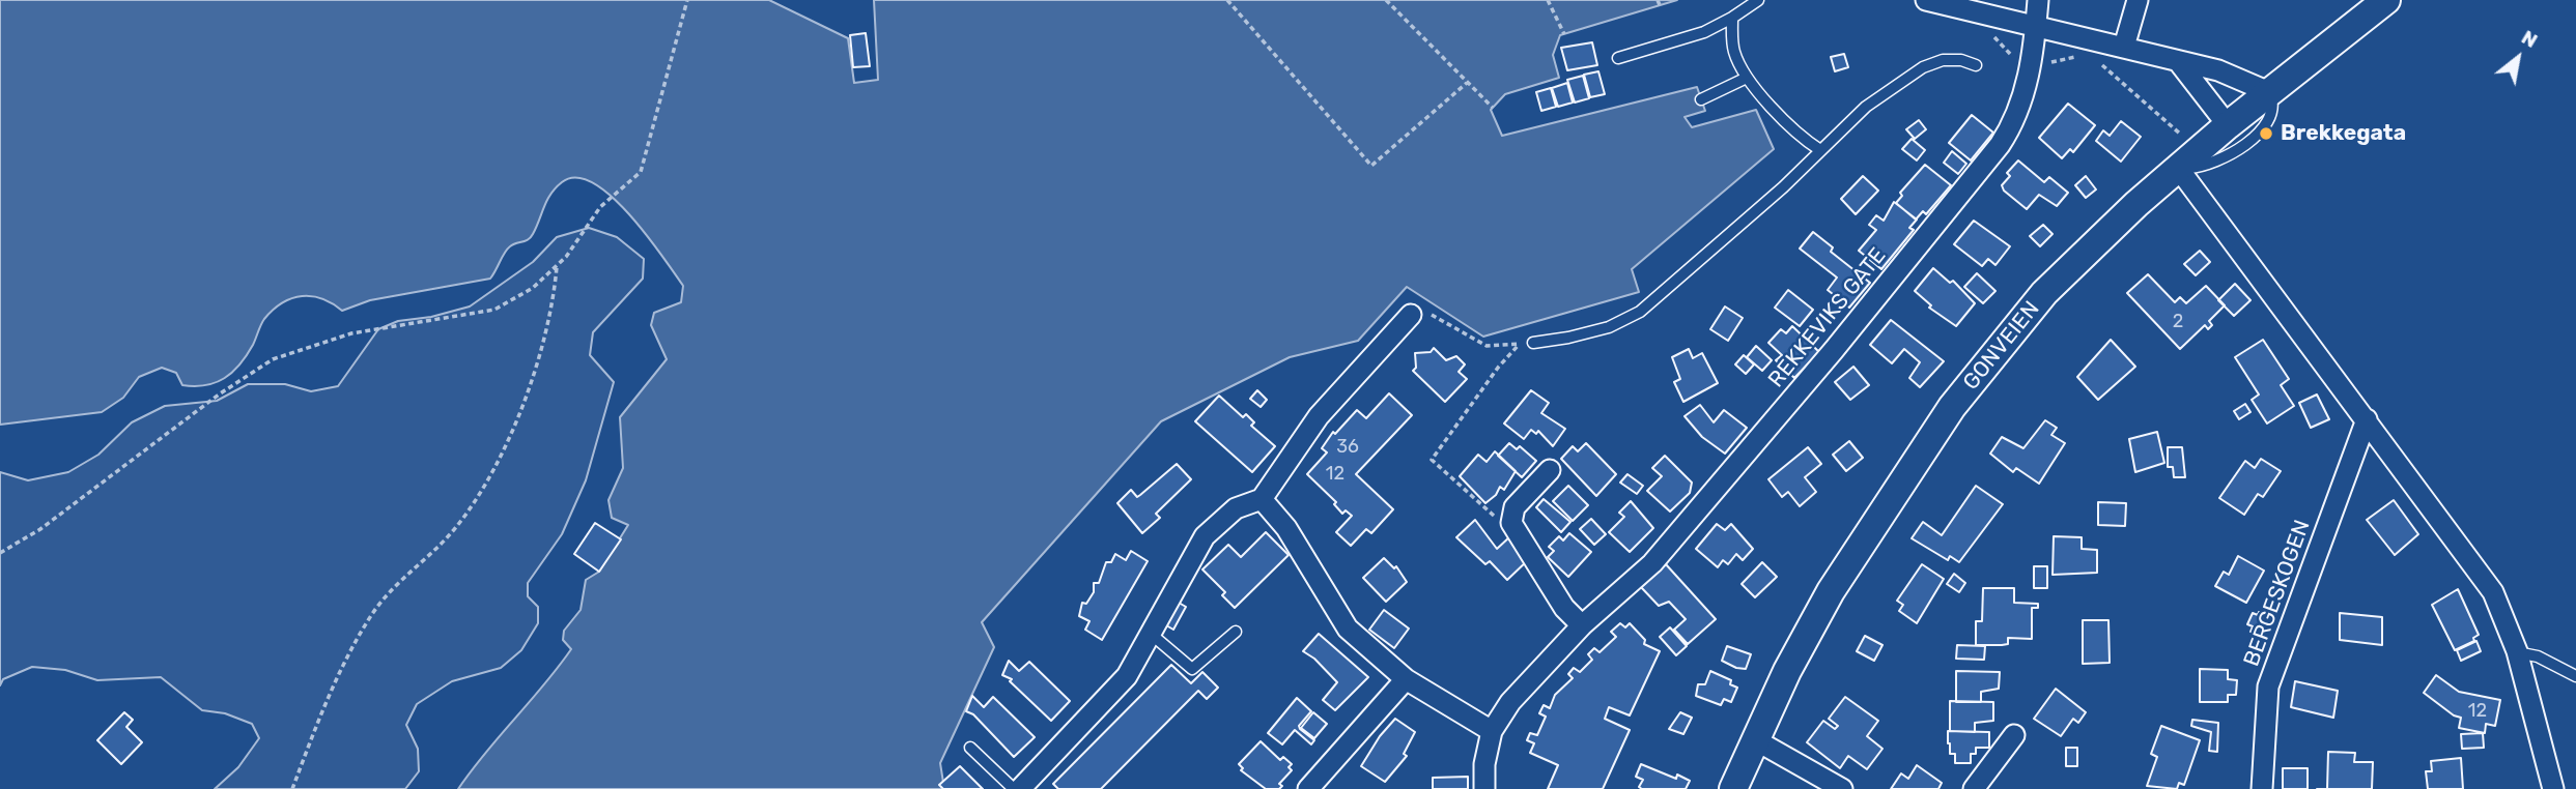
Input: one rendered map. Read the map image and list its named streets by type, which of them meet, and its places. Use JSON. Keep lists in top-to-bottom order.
{
  "streets": {
    "street": ["REKKEVIKS GATE", "GONVEIEN", "BERGESKOGEN"]
  },
  "places": ["Brekkegata"],
  "house_numbers": [
    "2",
    "36",
    "12",
    "12"
  ],
  "north": "top right"
}
